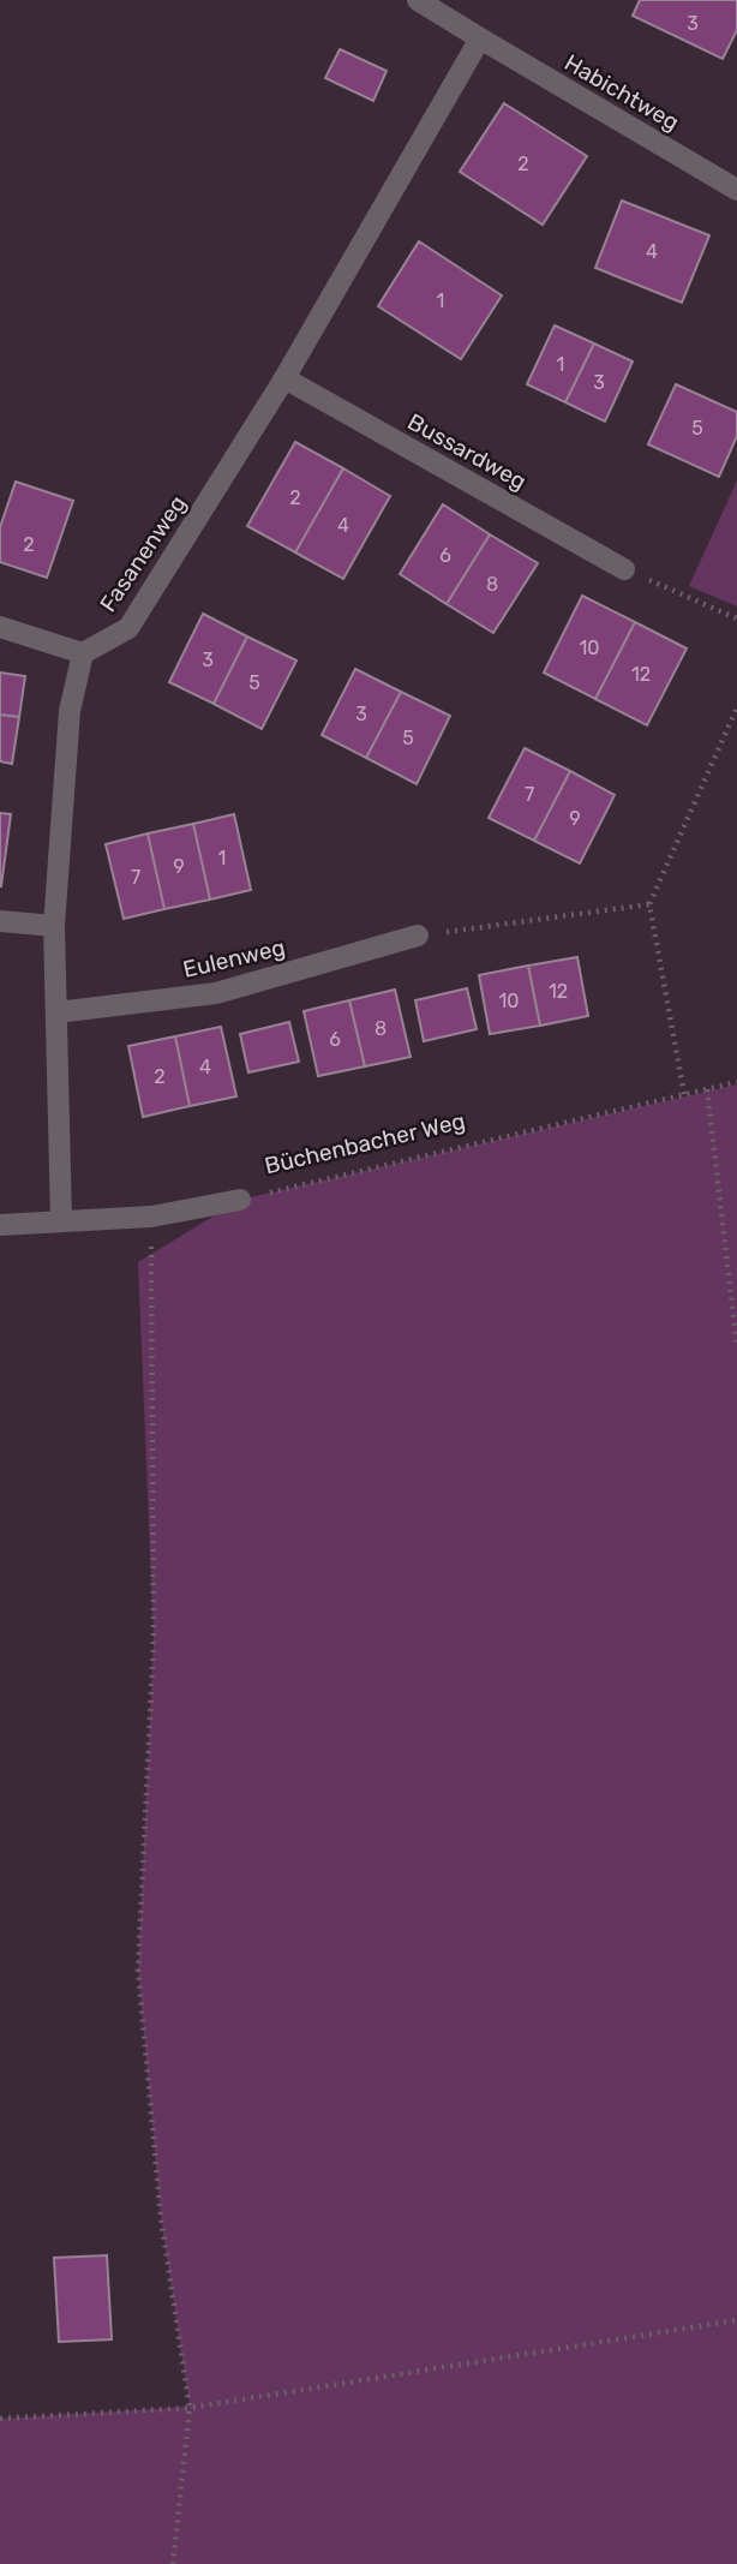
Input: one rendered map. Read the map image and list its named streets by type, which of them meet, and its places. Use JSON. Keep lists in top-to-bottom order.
{
  "streets": {
    "street": [
      "Habichtweg",
      "Bussardweg",
      "Fasanenweg",
      "Eulenweg",
      "Büchenbacher Weg"
    ]
  },
  "crossings": [
    ["Habichtweg", "Fasanenweg"],
    ["Bussardweg", "Fasanenweg"]
  ],
  "house_numbers": [
    "3",
    "2",
    "4",
    "1",
    "1",
    "3",
    "5",
    "2",
    "4",
    "2",
    "6",
    "8",
    "10",
    "3",
    "12",
    "5",
    "3",
    "5",
    "7",
    "9",
    "1",
    "9",
    "7",
    "12",
    "10",
    "8",
    "6",
    "4",
    "2"
  ]
}
